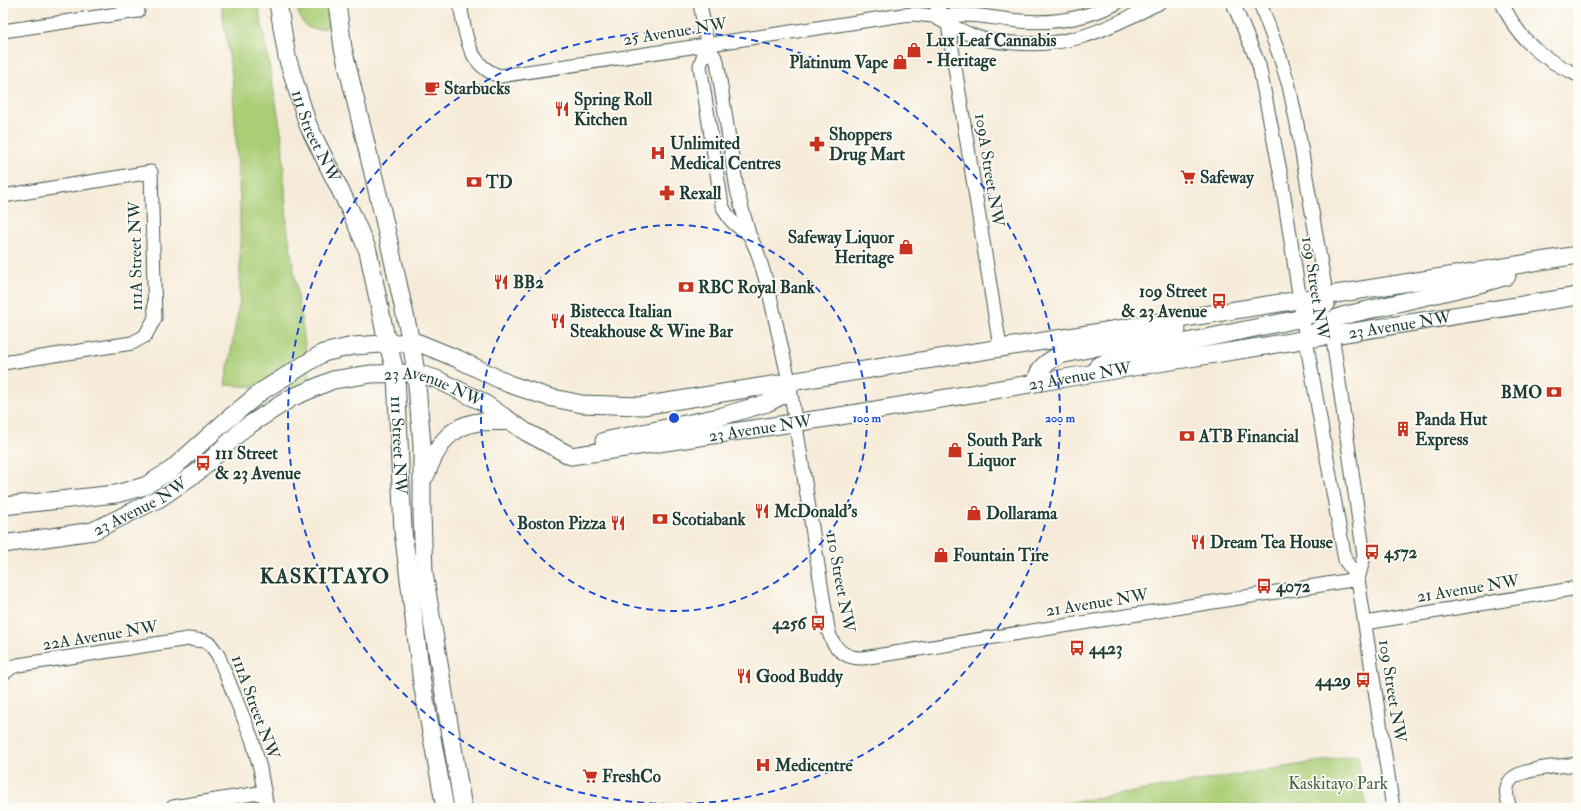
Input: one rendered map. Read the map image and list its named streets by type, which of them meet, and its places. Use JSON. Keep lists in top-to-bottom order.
{
  "streets": {
    "main road": ["111 Street NW", "23 Avenue NW"],
    "street": [
      "25 Avenue NW",
      "109A Street NW",
      "111A Street NW",
      "109 Street NW",
      "110 Street NW",
      "21 Avenue NW",
      "22A Avenue NW"
    ]
  },
  "crossings": [
    ["25 Avenue NW", "109A Street NW"],
    ["25 Avenue NW", "110 Street NW"],
    ["111 Street NW", "23 Avenue NW"],
    ["109A Street NW", "23 Avenue NW"],
    ["111A Street NW", "22A Avenue NW"],
    ["109 Street NW", "23 Avenue NW"],
    ["109 Street NW", "21 Avenue NW"],
    ["23 Avenue NW", "110 Street NW"],
    ["110 Street NW", "21 Avenue NW"]
  ],
  "districts": ["KASKITAYO"],
  "parks": ["Kaskitayo Park"],
  "places": {
    "shop": [
      "Lux Leaf Cannabis - Heritage",
      "Platinum Vape",
      "Safeway Liquor Heritage",
      "South Park Liquor",
      "Dollarama",
      "Fountain Tire"
    ],
    "cafe": ["Starbucks"],
    "restaurant": [
      "Spring Roll Kitchen",
      "BB2",
      "Bistecca Italian Steakhouse & Wine Bar",
      "McDonald's",
      "Boston Pizza",
      "Dream Tea House",
      "Good Buddy"
    ],
    "pharmacy": ["Shoppers Drug Mart", "Rexall"],
    "hospital": ["Unlimited Medical Centres", "Medicentre"],
    "supermarket": ["Safeway", "FreshCo"],
    "bank": [
      "TD",
      "RBC Royal Bank",
      "BMO",
      "ATB Financial",
      "Scotiabank"
    ],
    "bus stop": [
      "109 Street & 23 Avenue",
      "111 Street & 23 Avenue",
      "4572",
      "4072",
      "4256",
      "4423",
      "4429"
    ],
    "building": ["Panda Hut Express"]
  },
  "rings": ["100 m", "200 m"]
}
